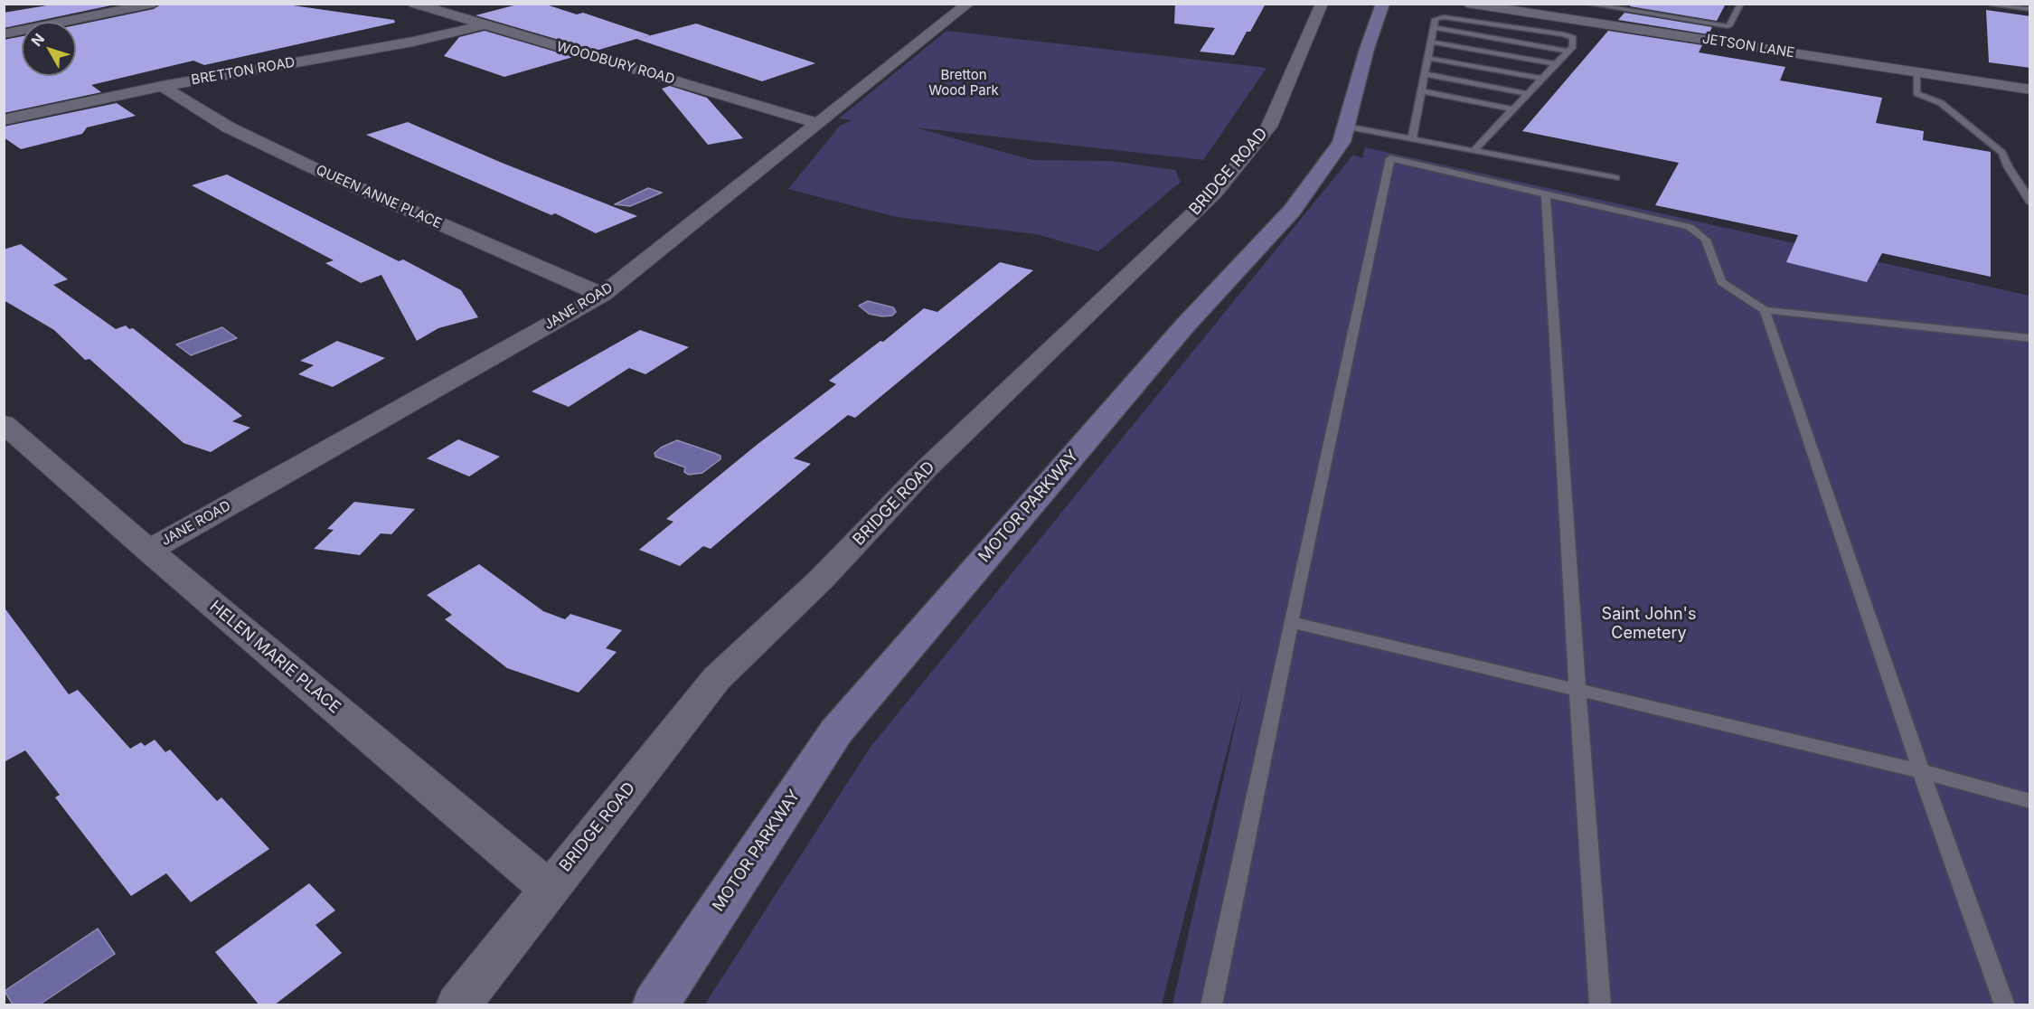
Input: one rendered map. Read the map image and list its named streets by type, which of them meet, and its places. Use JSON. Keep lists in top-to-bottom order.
{
  "streets": {
    "main road": ["MOTOR PARKWAY"],
    "street": [
      "JETSON LANE",
      "WOODBURY ROAD",
      "BRETTON ROAD",
      "BRIDGE ROAD",
      "QUEEN ANNE PLACE",
      "JANE ROAD",
      "HELEN MARIE PLACE"
    ]
  },
  "crossings": [
    ["WOODBURY ROAD", "BRETTON ROAD"],
    ["WOODBURY ROAD", "JANE ROAD"],
    ["BRETTON ROAD", "QUEEN ANNE PLACE"],
    ["BRIDGE ROAD", "HELEN MARIE PLACE"],
    ["QUEEN ANNE PLACE", "JANE ROAD"],
    ["JANE ROAD", "HELEN MARIE PLACE"]
  ],
  "parks": ["Bretton Wood Park", "Saint John's Cemetery"],
  "north": "top left"
}
